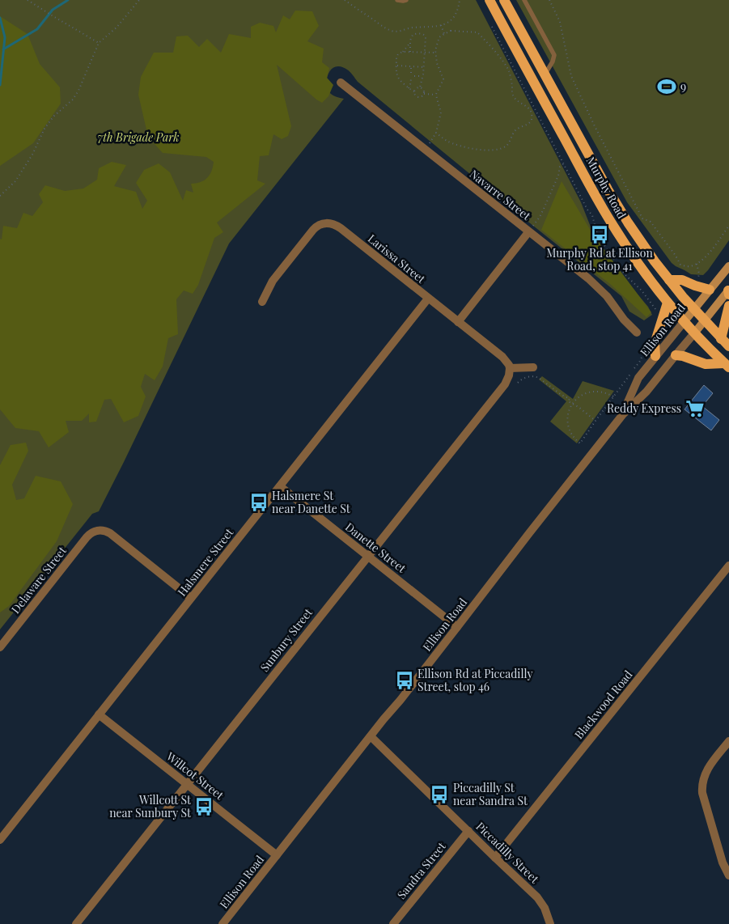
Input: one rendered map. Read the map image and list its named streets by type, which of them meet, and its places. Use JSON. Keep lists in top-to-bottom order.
{
  "streets": {
    "main road": ["Murphy Road", "Ellison Road"],
    "street": [
      "Navarre Street",
      "Larissa Street",
      "Danette Street",
      "Halsmere Street",
      "Delaware Street",
      "Sunbury Street",
      "Blackwood Road",
      "Willcot Street",
      "Piccadilly Street",
      "Sandra Street"
    ]
  },
  "crossings": [
    ["Murphy Road", "Ellison Road"],
    ["Larissa Street", "Halsmere Street"],
    ["Larissa Street", "Sunbury Street"],
    ["Ellison Road", "Danette Street"],
    ["Ellison Road", "Willcot Street"],
    ["Ellison Road", "Piccadilly Street"],
    ["Danette Street", "Halsmere Street"],
    ["Danette Street", "Sunbury Street"],
    ["Halsmere Street", "Delaware Street"],
    ["Halsmere Street", "Willcot Street"],
    ["Sunbury Street", "Willcot Street"],
    ["Blackwood Road", "Piccadilly Street"],
    ["Piccadilly Street", "Sandra Street"]
  ],
  "parks": ["7th Brigade Park"],
  "places": {
    "sports": ["9"],
    "bus stop": [
      "Murphy Rd at Ellison Road, stop 41",
      "Halsmere St near Danette St",
      "Ellison Rd at Piccadilly Street, stop 46",
      "Piccadilly St near Sandra St",
      "Willcott St near Sunbury St"
    ],
    "supermarket": ["Reddy Express"]
  }
}
